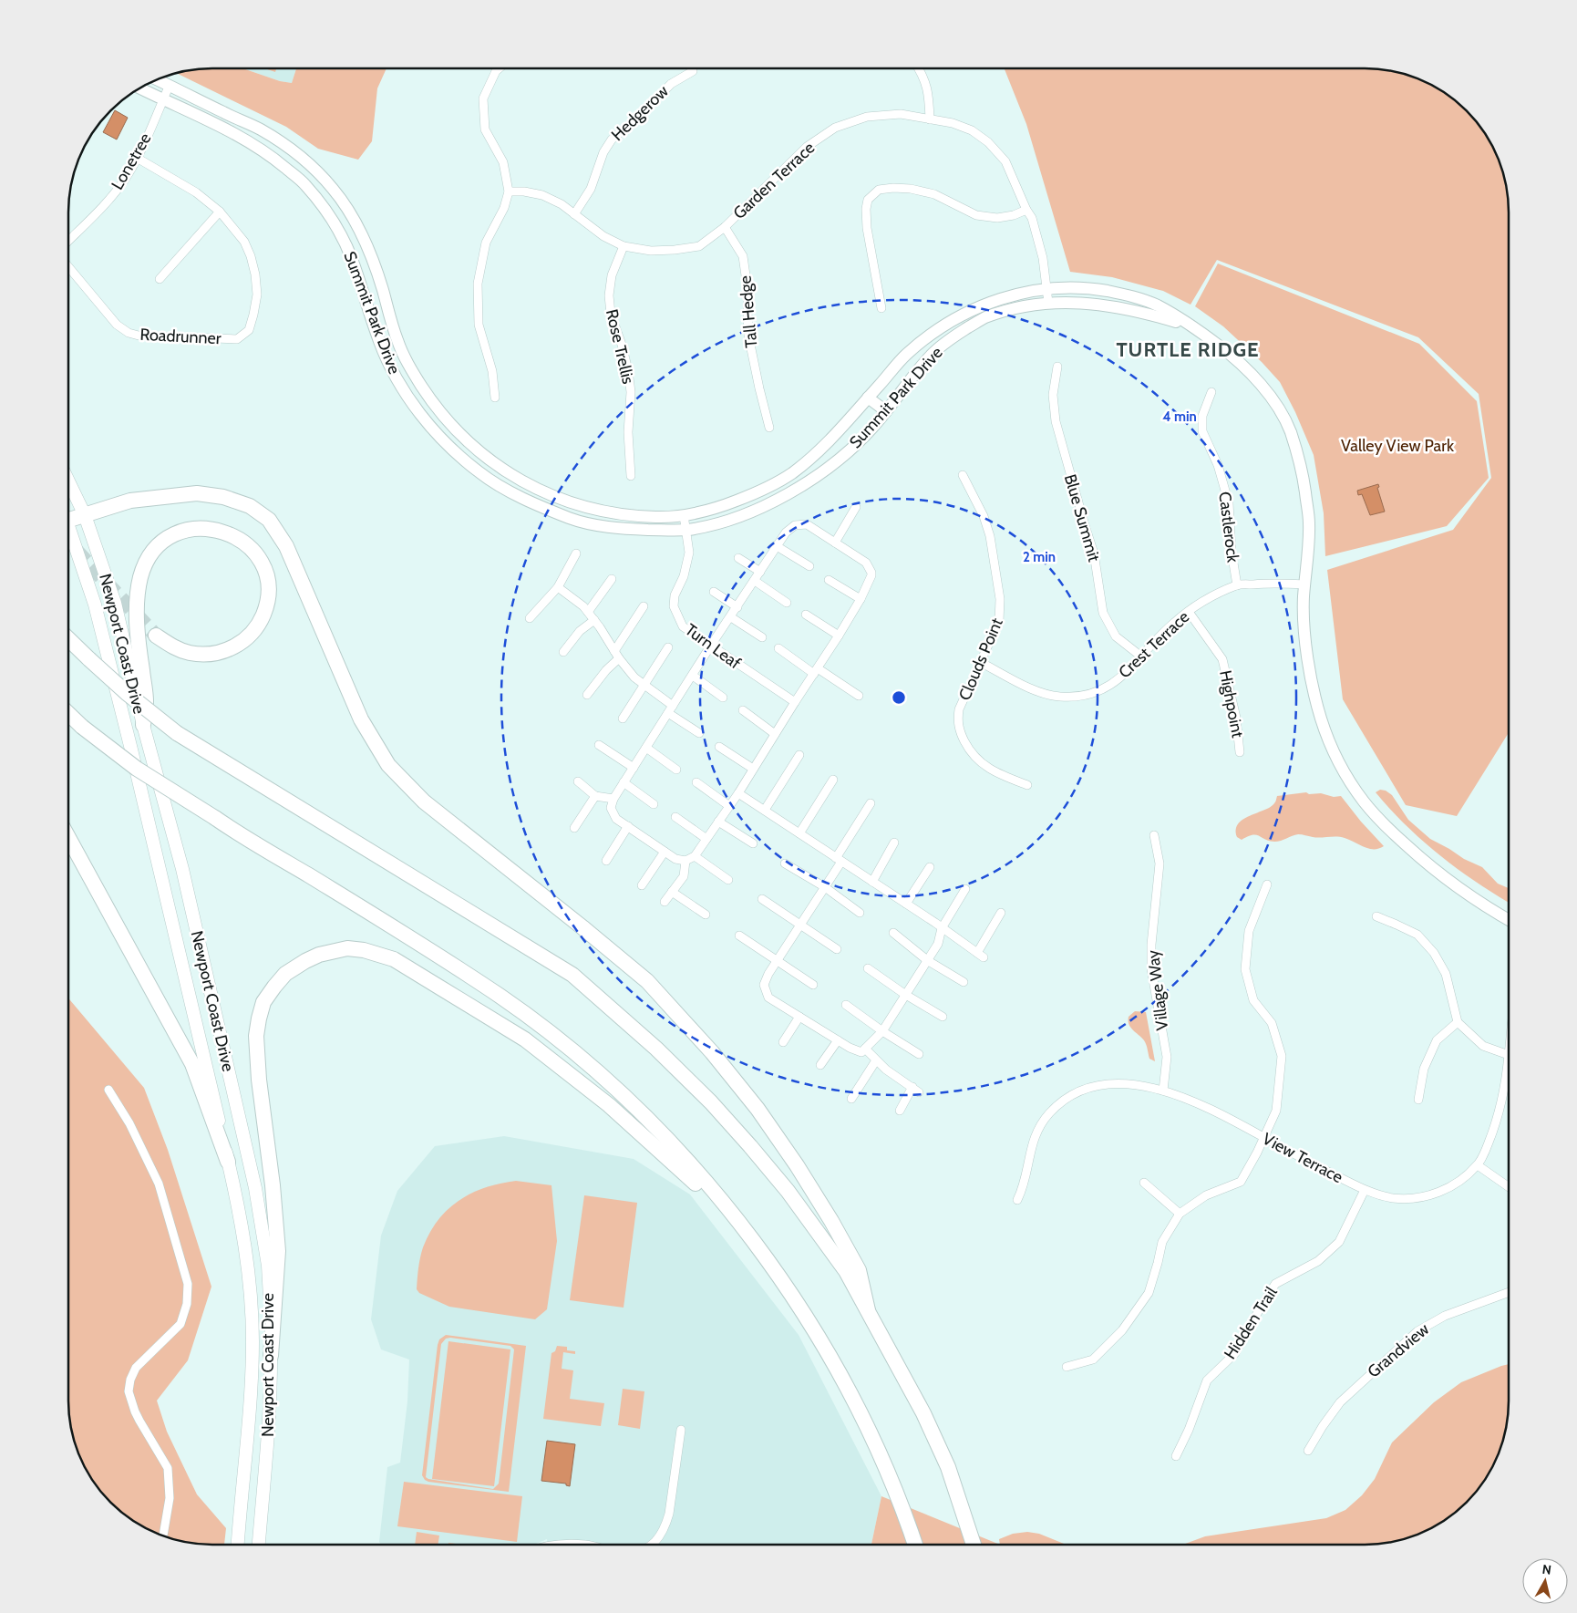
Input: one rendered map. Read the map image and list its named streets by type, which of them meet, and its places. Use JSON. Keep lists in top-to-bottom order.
{
  "streets": {
    "main road": ["Newport Coast Drive"],
    "street": [
      "Hedgerow",
      "Lonetree",
      "Garden Terrace",
      "Tall Hedge",
      "Summit Park Drive",
      "Roadrunner",
      "Rose Trellis",
      "Blue Summit",
      "Castlerock",
      "Crest Terrace",
      "Turn Leaf",
      "Clouds Point",
      "Highpoint",
      "Village Way",
      "View Terrace",
      "Hidden Trail",
      "Grandview"
    ]
  },
  "crossings": [
    ["Hedgerow", "Garden Terrace"],
    ["Lonetree", "Summit Park Drive"],
    ["Garden Terrace", "Tall Hedge"],
    ["Garden Terrace", "Summit Park Drive"],
    ["Garden Terrace", "Rose Trellis"],
    ["Summit Park Drive", "Crest Terrace"],
    ["Summit Park Drive", "Turn Leaf"],
    ["Blue Summit", "Crest Terrace"],
    ["Castlerock", "Crest Terrace"],
    ["Crest Terrace", "Clouds Point"],
    ["Crest Terrace", "Highpoint"],
    ["Village Way", "View Terrace"],
    ["View Terrace", "Hidden Trail"]
  ],
  "districts": ["TURTLE RIDGE"],
  "parks": ["Valley View Park"],
  "north": "top",
  "rings": ["4 min", "2 min"]
}
